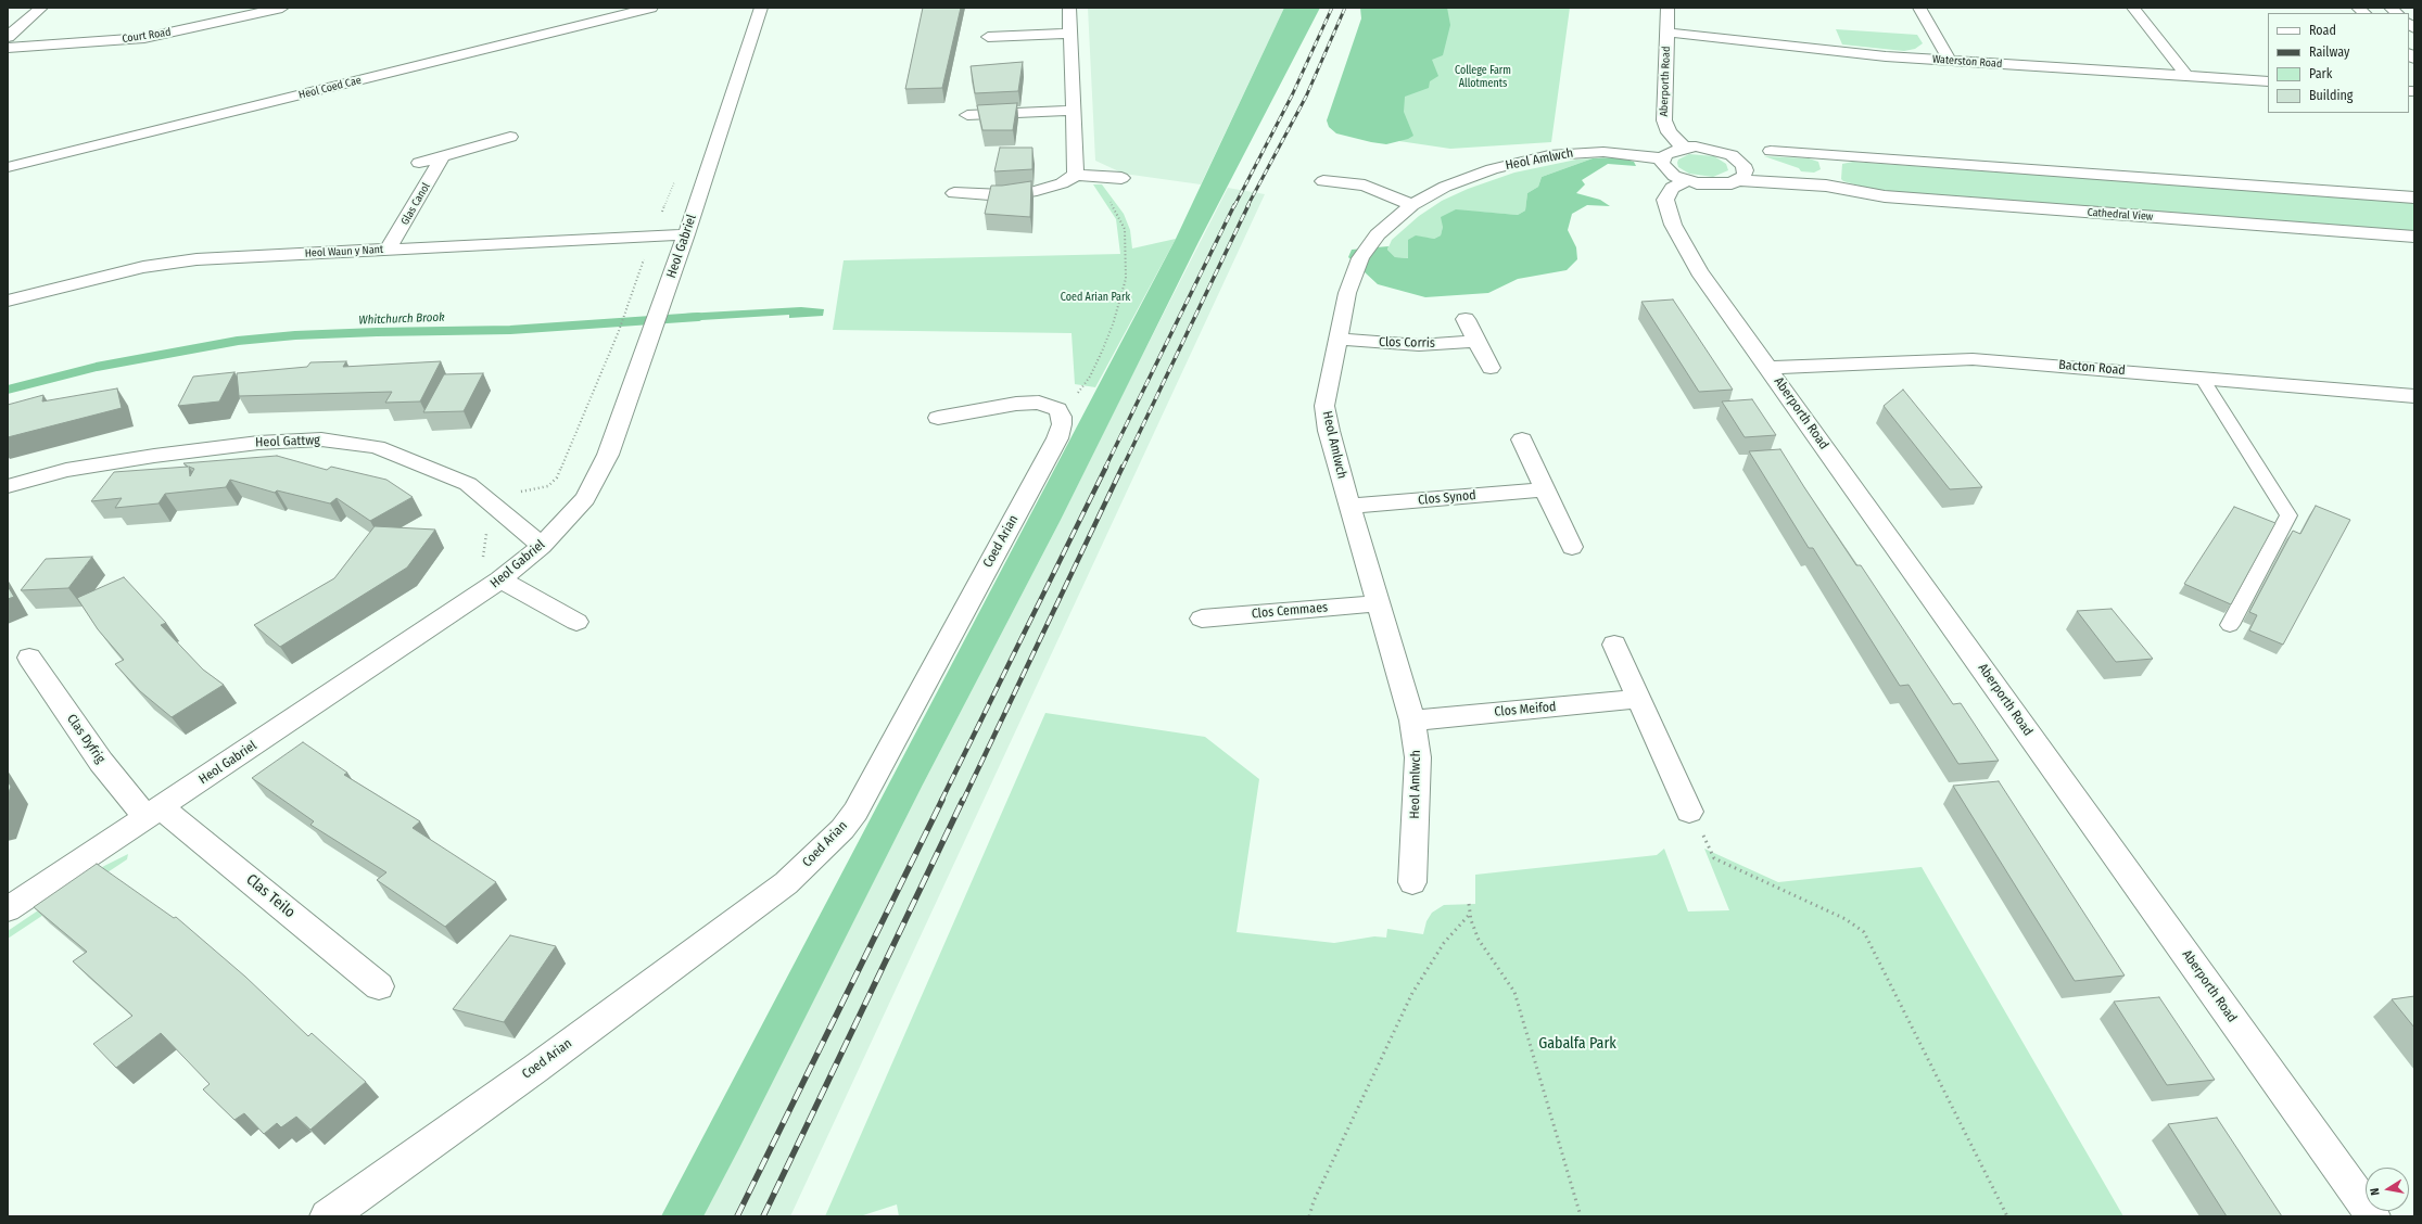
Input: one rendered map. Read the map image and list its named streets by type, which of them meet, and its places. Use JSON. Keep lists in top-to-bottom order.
{
  "streets": {
    "street": [
      "Court Road",
      "Waterston Road",
      "Aberporth Road",
      "Heol Coed Cae",
      "Heol Amlwch",
      "Glas Canol",
      "Cathedral View",
      "Heol Gabriel",
      "Heol Waun y Nant",
      "Clos Corris",
      "Bacton Road",
      "Heol Gattwg",
      "Clos Synod",
      "Coed Arian",
      "Clos Cemmaes",
      "Clos Meifod",
      "Clas Dyfrig",
      "Clas Teilo"
    ]
  },
  "crossings": [
    ["Waterston Road", "Aberporth Road"],
    ["Aberporth Road", "Cathedral View"],
    ["Aberporth Road", "Bacton Road"],
    ["Heol Amlwch", "Clos Corris"],
    ["Heol Amlwch", "Clos Synod"],
    ["Heol Amlwch", "Clos Cemmaes"],
    ["Heol Amlwch", "Clos Meifod"],
    ["Glas Canol", "Heol Waun y Nant"],
    ["Heol Gabriel", "Heol Waun y Nant"],
    ["Heol Gabriel", "Heol Gattwg"],
    ["Heol Gabriel", "Clas Dyfrig"],
    ["Heol Gabriel", "Clas Teilo"],
    ["Clas Dyfrig", "Clas Teilo"]
  ],
  "water": ["Whitchurch Brook"],
  "parks": ["College Farm Allotments", "Coed Arian Park", "Gabalfa Park"],
  "legend": [
    "Road",
    "Railway",
    "Park",
    "Building"
  ],
  "north": "left"
}
